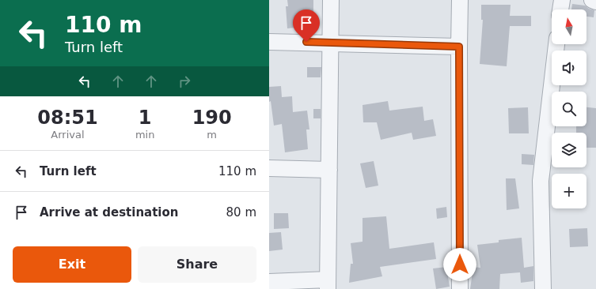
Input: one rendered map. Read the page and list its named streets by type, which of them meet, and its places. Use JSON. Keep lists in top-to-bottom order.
{
  "north": "top",
  "page": {
    "turn": ["110 m", "Turn left"],
    "map_buttons": "+",
    "eta": [
      "08:51",
      "Arrival",
      "1",
      "min",
      "190",
      "m"
    ],
    "list": [
      {
        "name": "Turn left",
        "value": "110 m"
      },
      {
        "name": "Arrive at destination",
        "value": "80 m"
      }
    ],
    "buttons": ["Exit", "Share"]
  }
}
